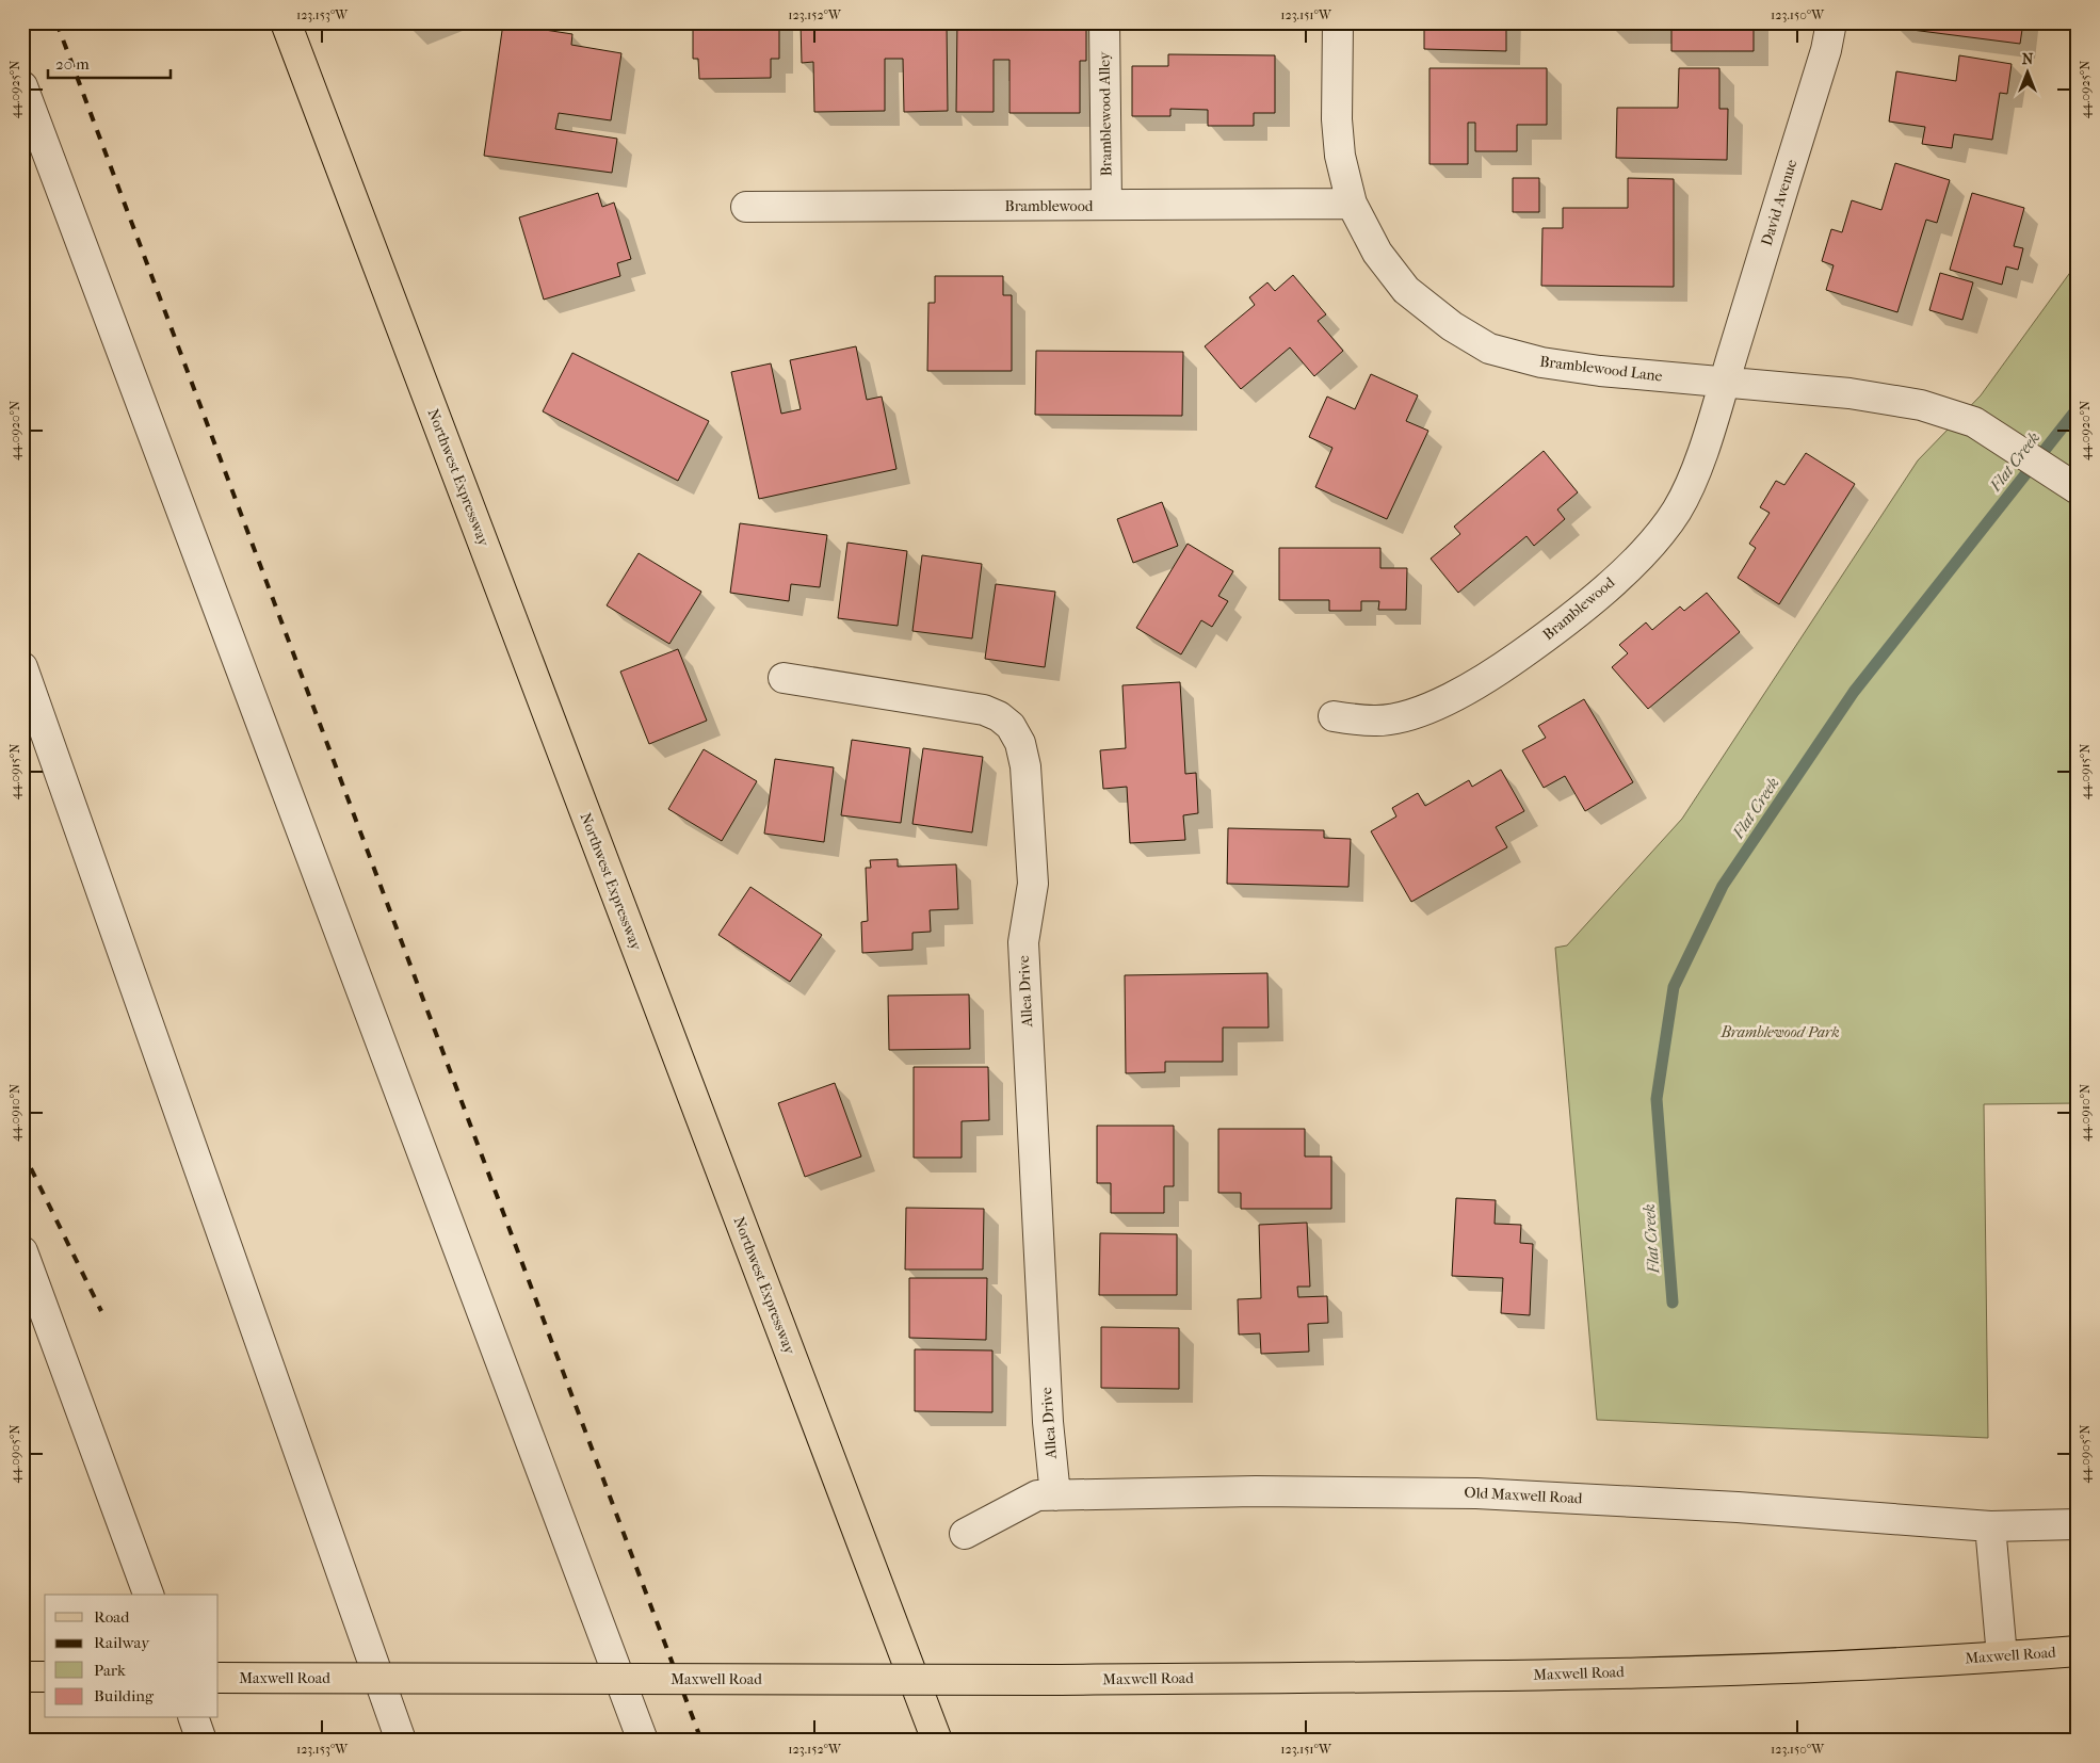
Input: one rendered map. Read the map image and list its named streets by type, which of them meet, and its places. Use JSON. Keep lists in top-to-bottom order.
{
  "streets": {
    "main road": ["Northwest Expressway", "Maxwell Road"],
    "street": [
      "Bramblewood Alley",
      "David Avenue",
      "Bramblewood",
      "Bramblewood Lane",
      "Allea Drive",
      "Old Maxwell Road"
    ]
  },
  "crossings": [
    ["Bramblewood Alley", "Bramblewood"],
    ["David Avenue", "Bramblewood"],
    ["David Avenue", "Bramblewood Lane"],
    ["Bramblewood", "Bramblewood Lane"],
    ["Allea Drive", "Old Maxwell Road"]
  ],
  "water": ["Flat Creek"],
  "parks": ["Bramblewood Park"],
  "legend": [
    "Road",
    "Railway",
    "Park",
    "Building"
  ],
  "scale_bar": "20 m",
  "north": "top",
  "coordinates": [
    "123.153°W",
    "123.152°W",
    "123.151°W",
    "123.150°W",
    "44.0925°N",
    "44.0920°N",
    "44.0915°N",
    "44.0910°N",
    "44.0905°N"
  ]
}
